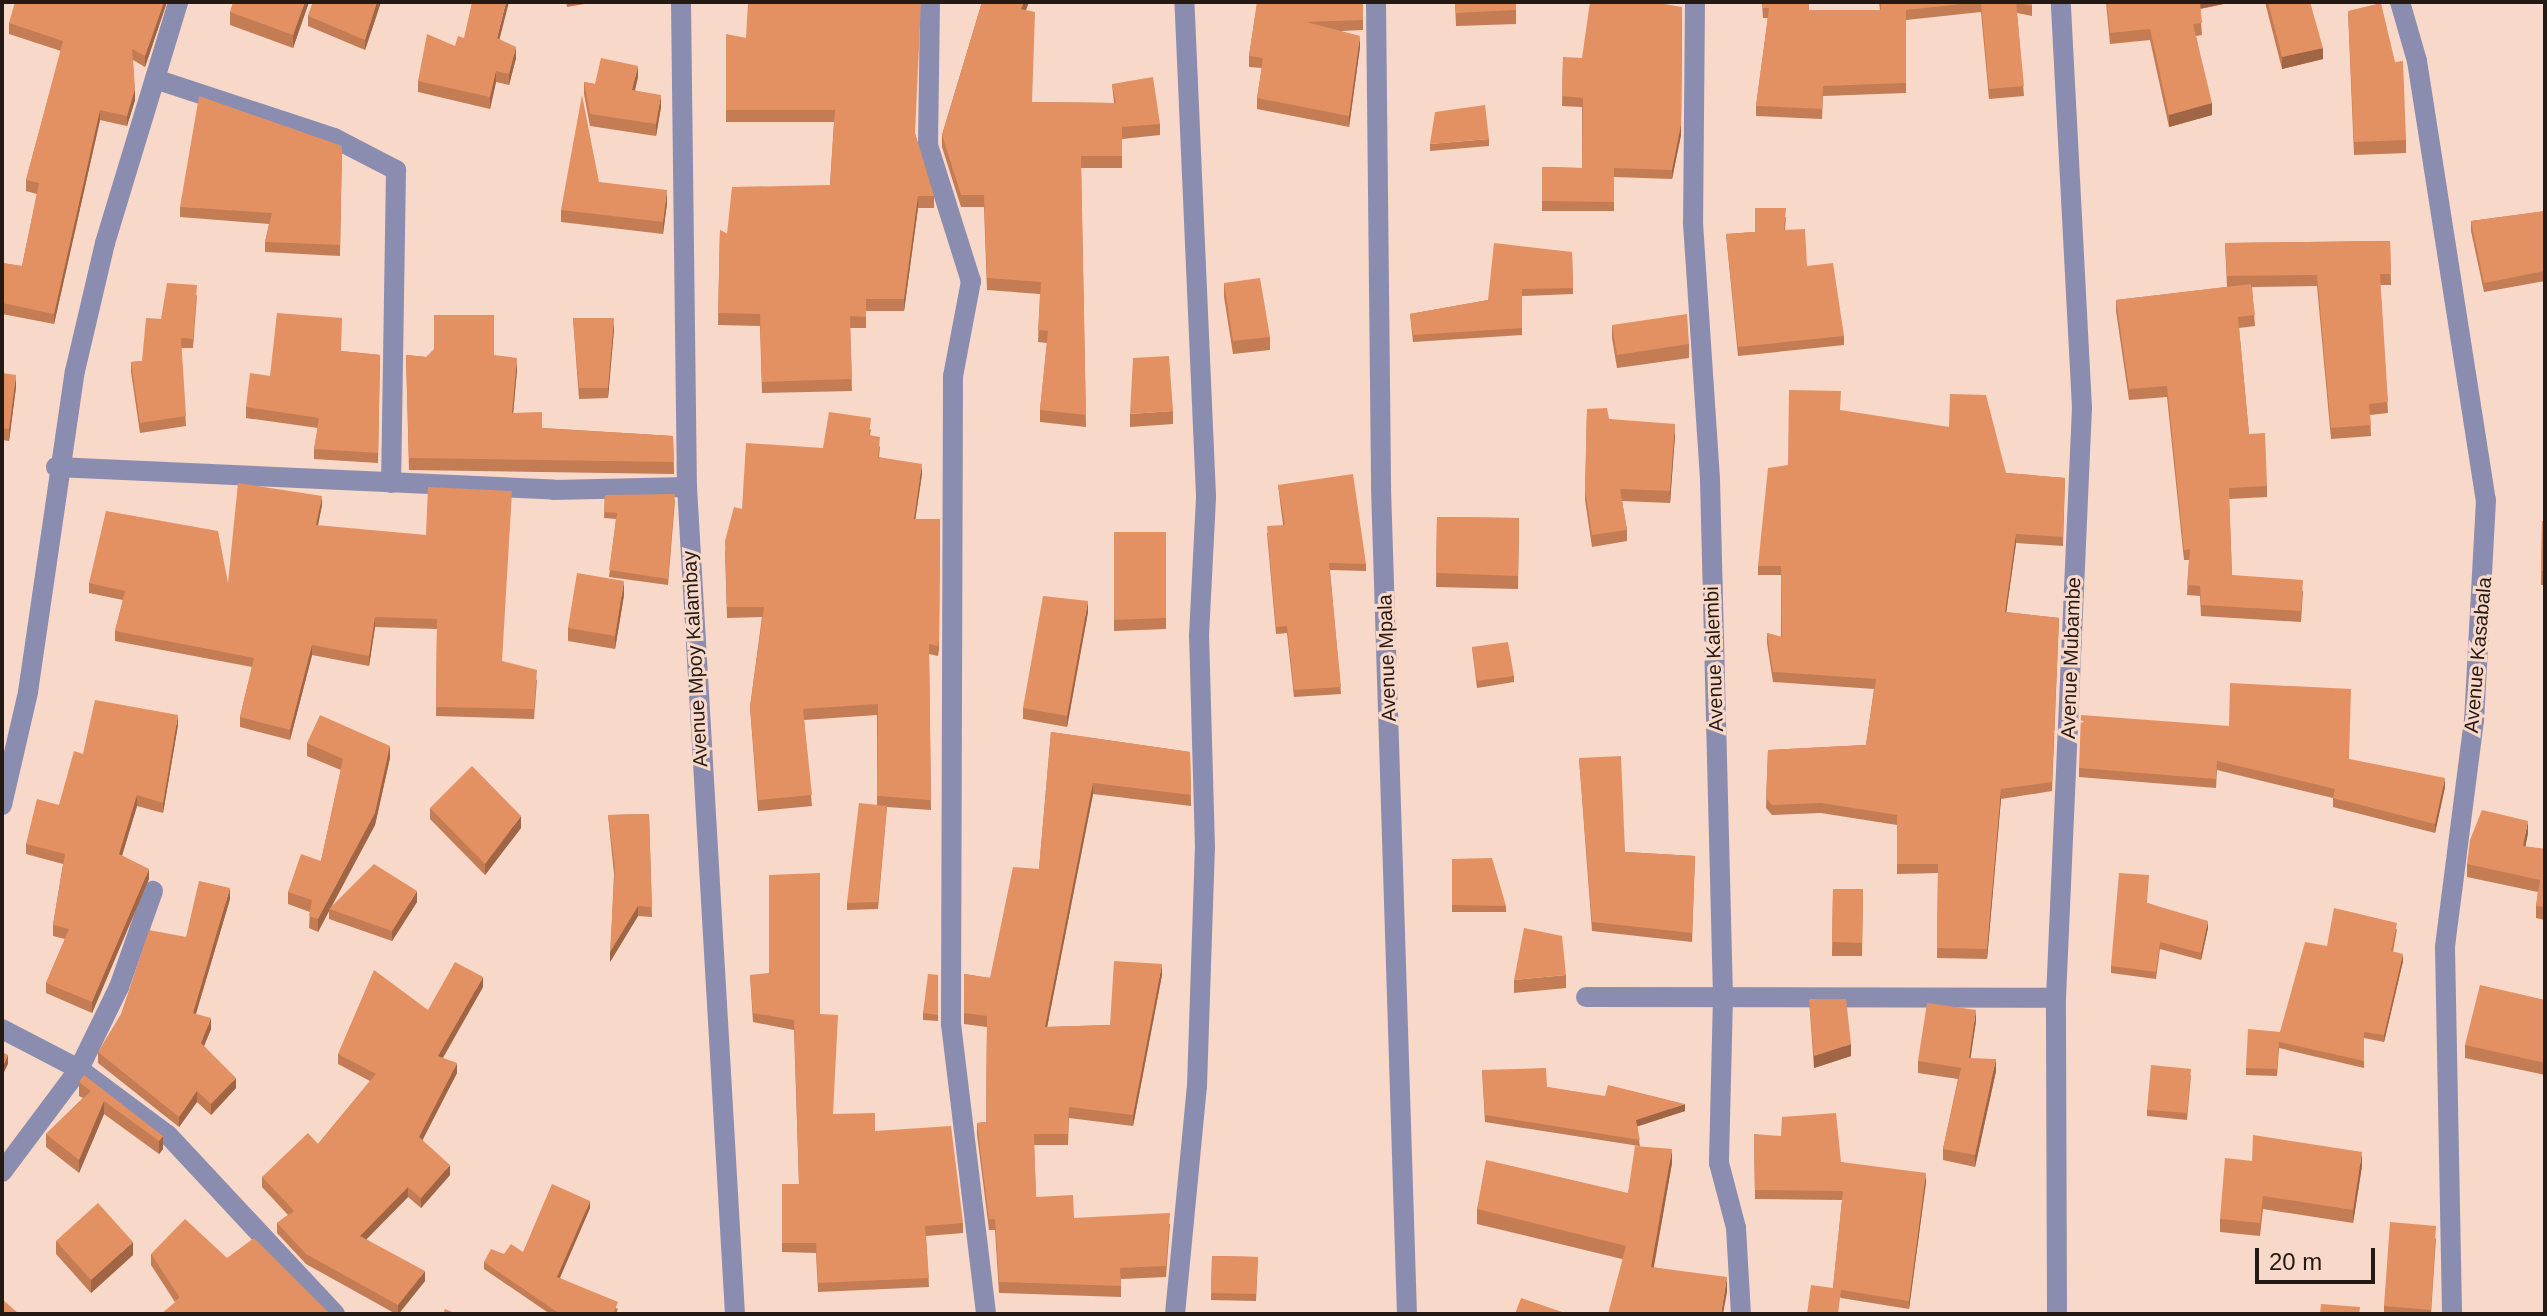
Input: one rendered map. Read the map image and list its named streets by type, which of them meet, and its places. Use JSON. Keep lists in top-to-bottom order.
{
  "streets": {
    "street": [
      "Avenue Kasabala",
      "Avenue Mpala",
      "Avenue Mubambe",
      "Avenue Mpoy Kalambay",
      "Avenue Kalembi"
    ]
  },
  "scale_bar": "20 m"
}
